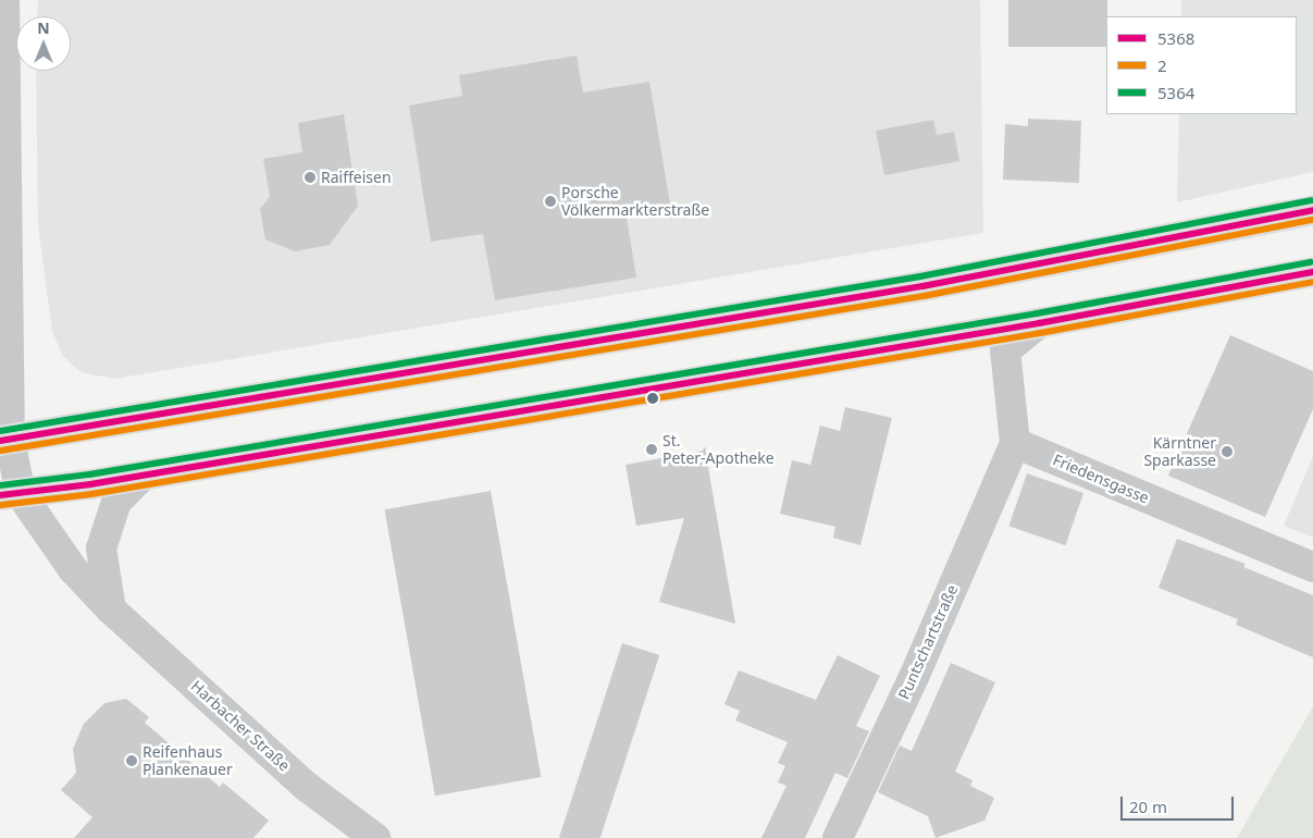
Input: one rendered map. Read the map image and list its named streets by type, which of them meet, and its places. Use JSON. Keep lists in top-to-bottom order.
{
  "streets": {
    "street": ["Friedensgasse", "Puntschartstraße", "Harbacher Straße"]
  },
  "crossings": [
    ["Friedensgasse", "Puntschartstraße"]
  ],
  "places": [
    "Raiffeisen",
    "Porsche Völkermarkterstraße",
    "St. Peter-Apotheke",
    "Kärntner Sparkasse",
    "Reifenhaus Plankenauer"
  ],
  "lines": ["transit line 5364", "transit line 5368", "transit line 2"],
  "legend": ["5368", "2", "5364"],
  "scale_bar": "20 m",
  "north": "top"
}
